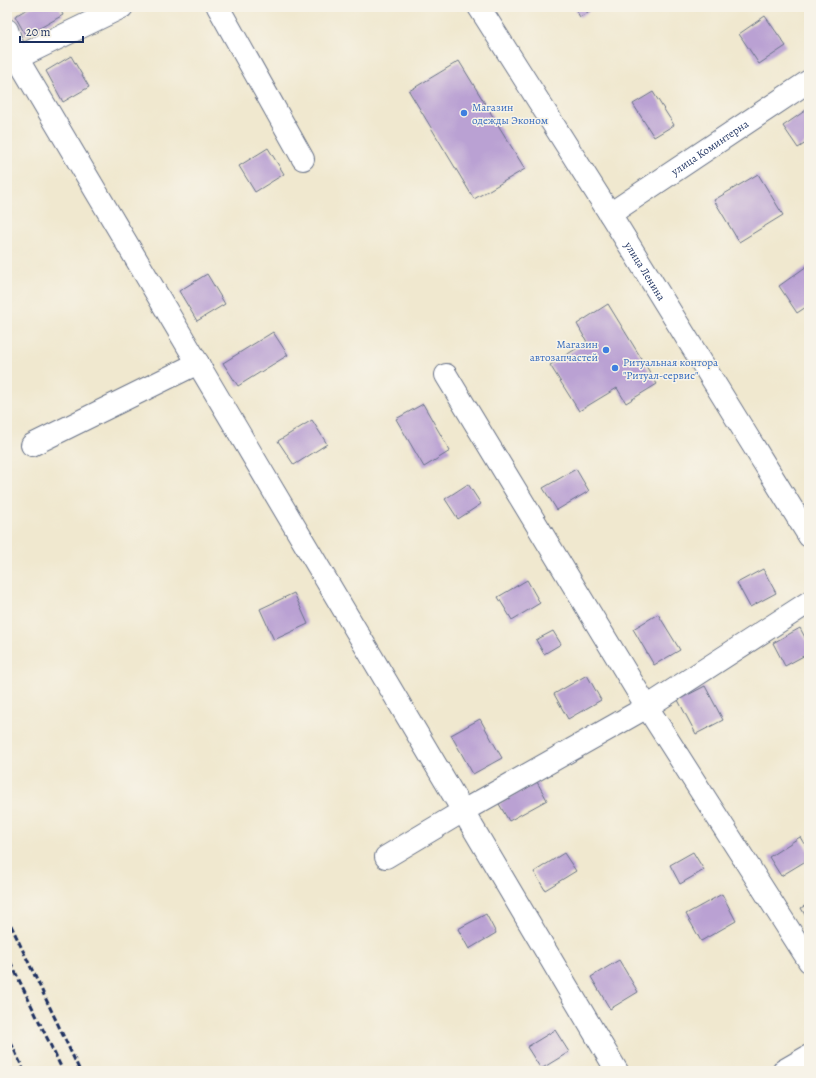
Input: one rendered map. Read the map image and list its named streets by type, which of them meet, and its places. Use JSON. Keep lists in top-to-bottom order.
{
  "streets": {
    "street": ["улица Коминтерна", "улица Ленина"]
  },
  "crossings": [
    ["улица Коминтерна", "улица Ленина"]
  ],
  "places": ["Магазин одежды Эконом", "Магазин автозапчастей", "Ритуальная контора \"Ритуал-сервис\""],
  "scale_bar": "20 m"
}
